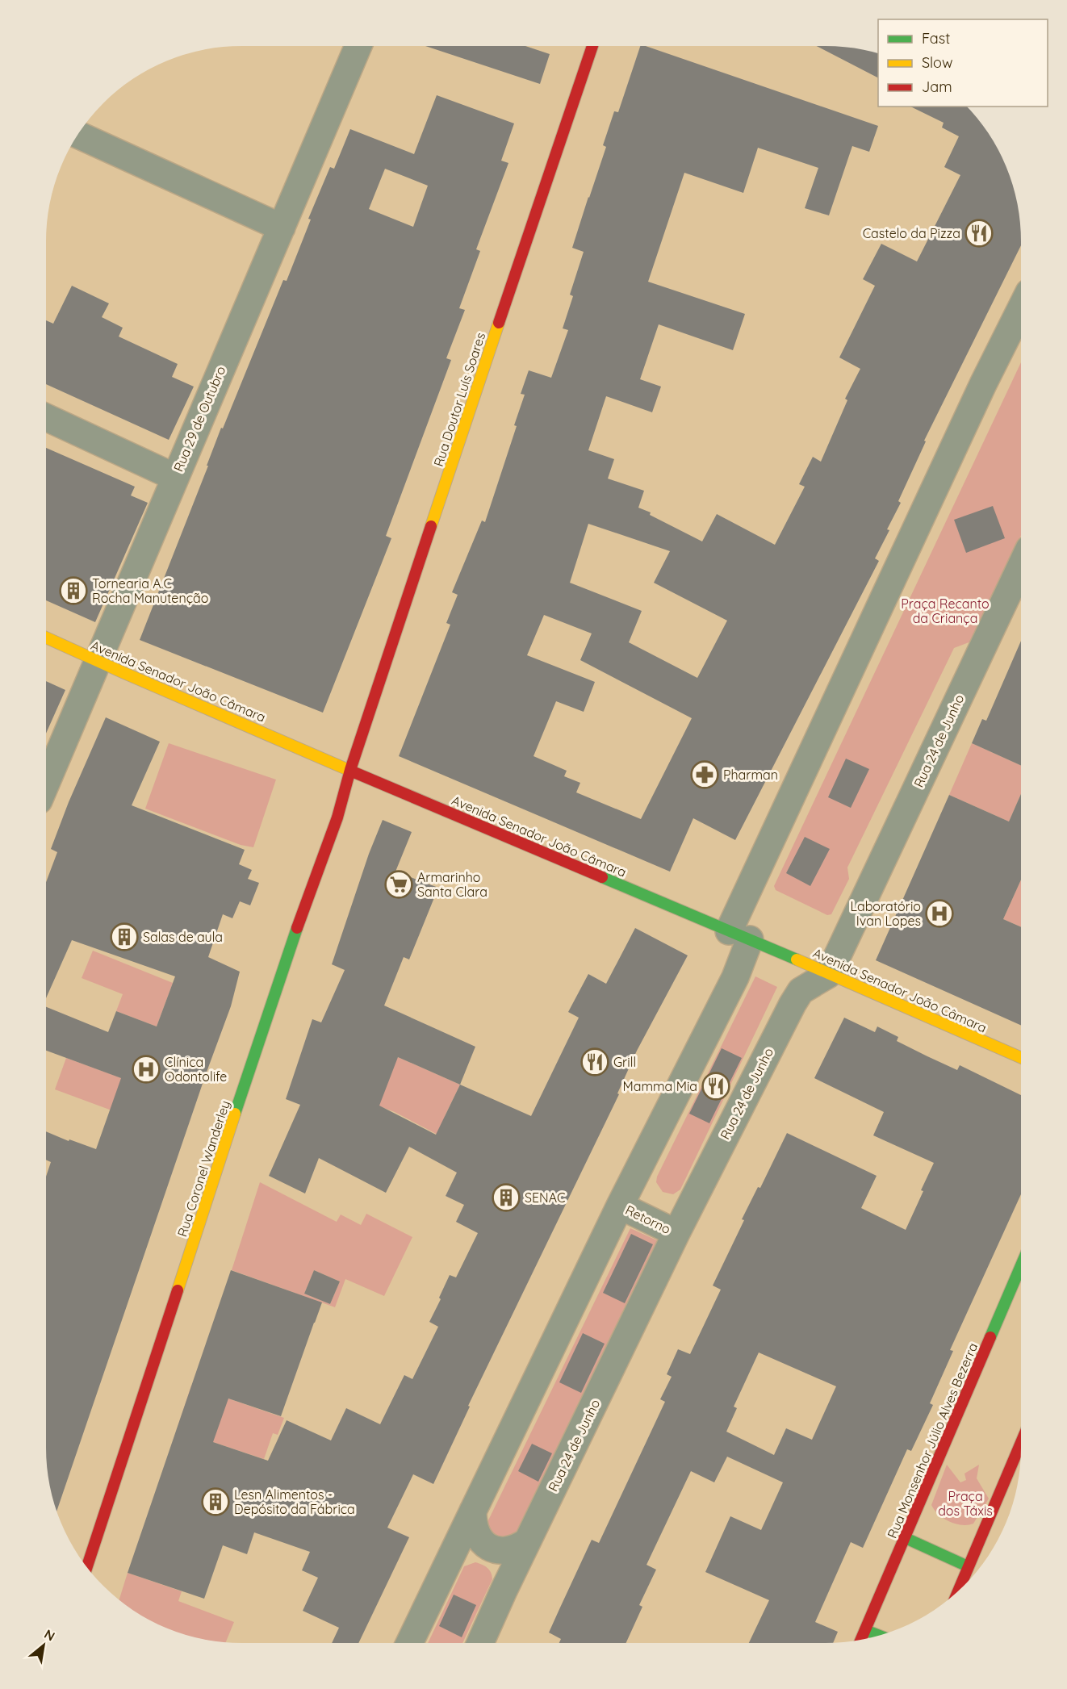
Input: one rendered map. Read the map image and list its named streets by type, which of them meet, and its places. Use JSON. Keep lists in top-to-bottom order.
{
  "streets": {
    "street": [
      "Rua Doutor Luís Soares",
      "Rua 29 de Outubro",
      "Avenida Senador João Câmara",
      "Rua 24 de Junho",
      "Rua Coronel Wanderley",
      "Retorno",
      "Rua Monsenhor Júlio Alves Bezerra"
    ]
  },
  "crossings": [
    ["Rua Doutor Luís Soares", "Avenida Senador João Câmara"],
    ["Rua Doutor Luís Soares", "Rua Coronel Wanderley"],
    ["Rua 29 de Outubro", "Avenida Senador João Câmara"],
    ["Avenida Senador João Câmara", "Rua 24 de Junho"],
    ["Avenida Senador João Câmara", "Rua Coronel Wanderley"],
    ["Rua 24 de Junho", "Retorno"]
  ],
  "parks": ["Praça Recanto da Criança", "Praça dos Táxis"],
  "places": {
    "restaurant": ["Castelo da Pizza", "Grill", "Mamma Mia"],
    "building": [
      "Tornearia A.C Rocha Manutenção",
      "Salas de aula",
      "SENAC",
      "Lesn Alimentos - Depósito da Fábrica"
    ],
    "pharmacy": ["Pharman"],
    "supermarket": ["Armarinho Santa Clara"],
    "hospital": ["Laboratório Ivan Lopes", "Clínica Odontolife"]
  },
  "legend": ["Fast", "Slow", "Jam"],
  "north": "top right"
}
